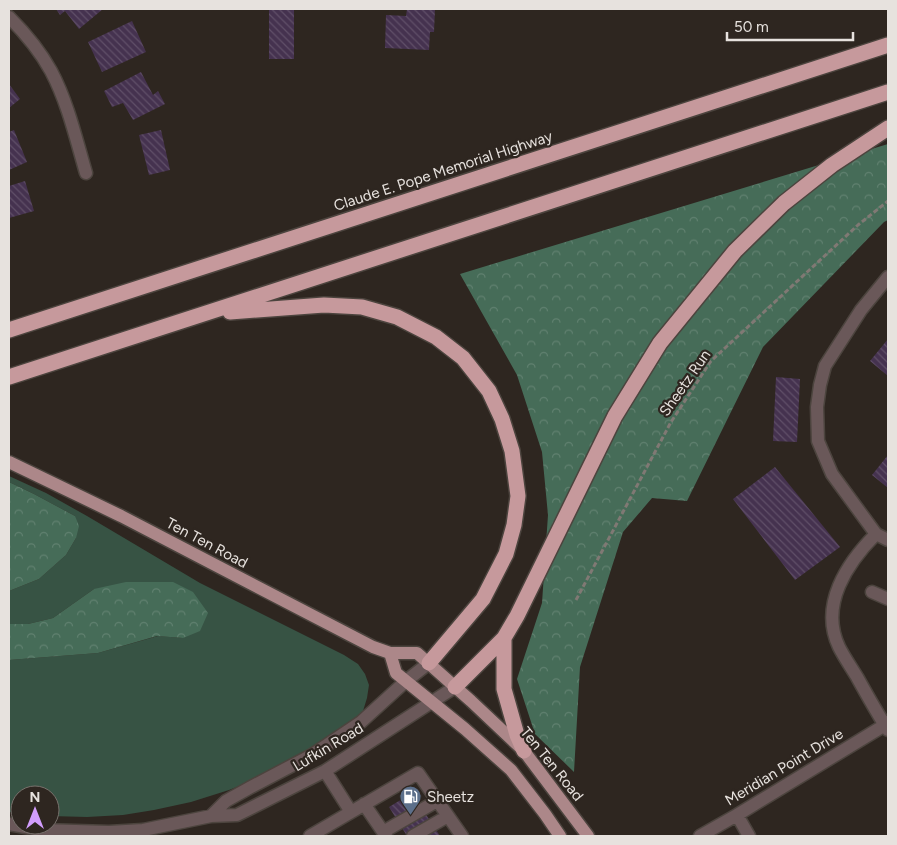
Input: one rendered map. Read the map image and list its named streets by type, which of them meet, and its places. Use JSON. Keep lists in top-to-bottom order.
{
  "streets": {
    "highway": ["Claude E. Pope Memorial Highway"],
    "main road": ["Ten Ten Road"],
    "street": ["Lufkin Road", "Meridian Point Drive"],
    "path": ["Sheetz Run"]
  },
  "crossings": [
    ["Ten Ten Road", "Lufkin Road"]
  ],
  "places": {
    "fuel station": ["Sheetz"]
  },
  "scale_bar": "50 m",
  "north": "top"
}
